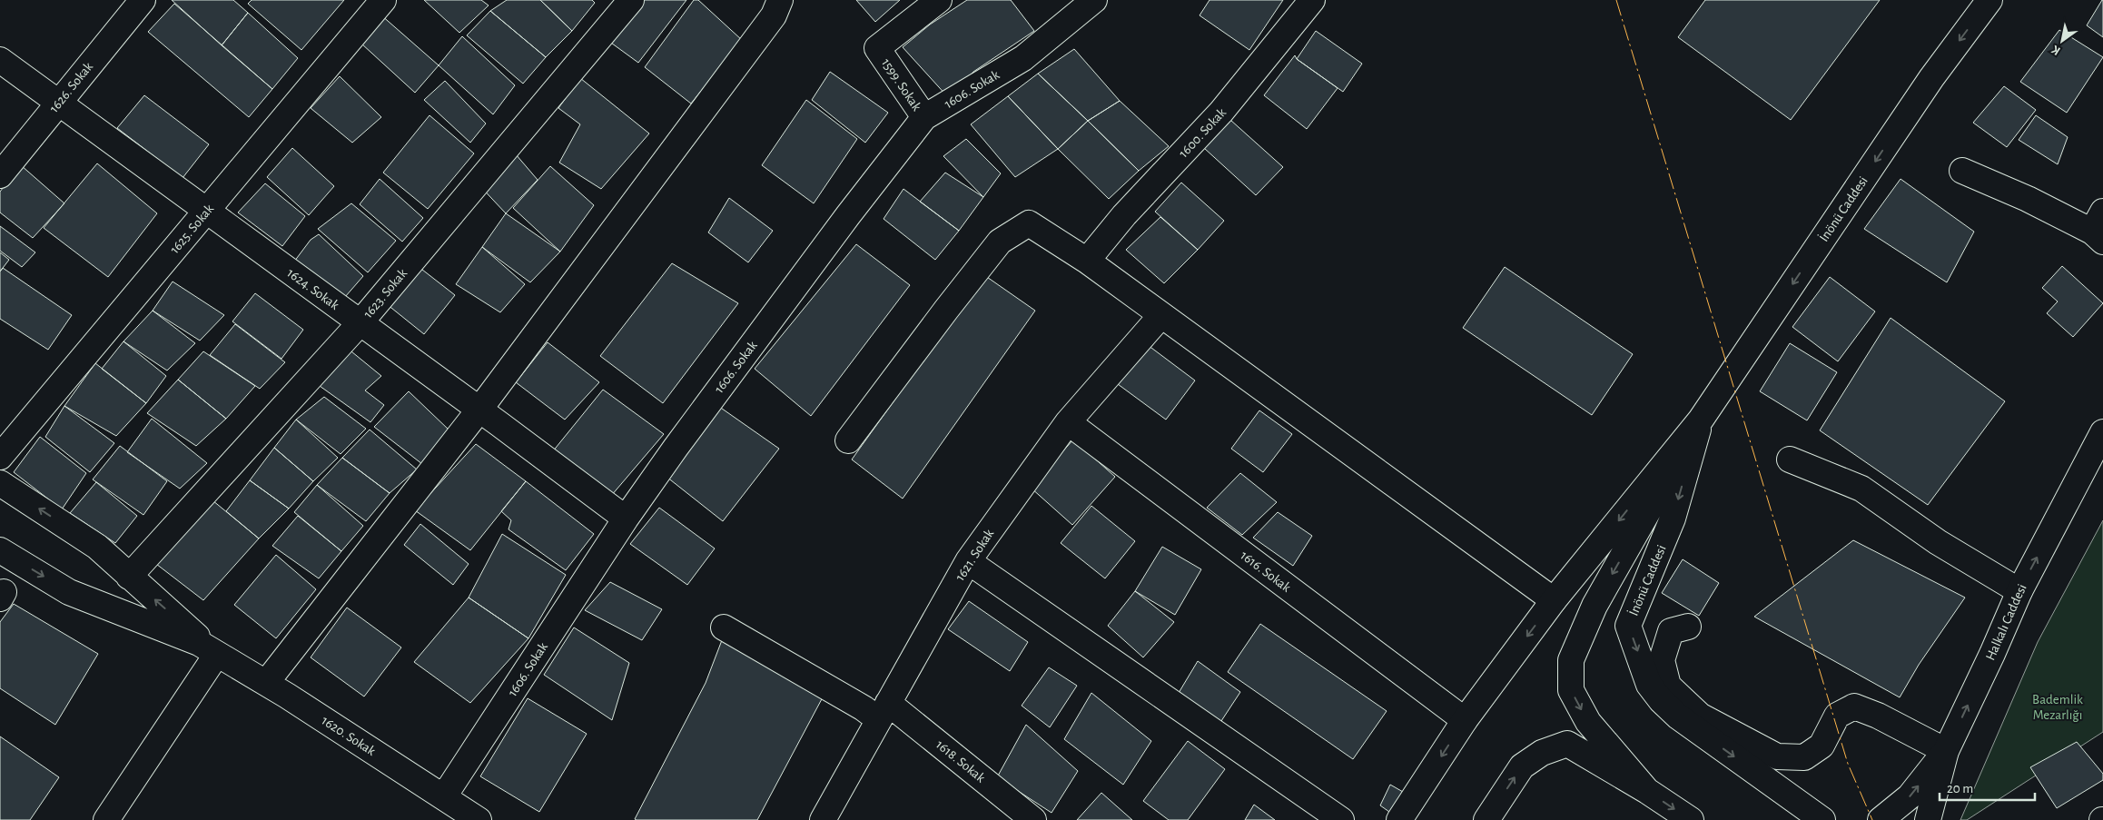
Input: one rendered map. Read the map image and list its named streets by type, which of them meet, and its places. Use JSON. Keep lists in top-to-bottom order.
{
  "streets": {
    "street": [
      "1599. Sokak",
      "1626. Sokak",
      "1606. Sokak",
      "1600. Sokak",
      "İnönü Caddesi",
      "1625. Sokak",
      "1624. Sokak",
      "1623. Sokak",
      "1621. Sokak",
      "1616. Sokak",
      "Halkalı Caddesi",
      "1620. Sokak",
      "1618. Sokak"
    ]
  },
  "crossings": [
    ["1599. Sokak", "1606. Sokak"],
    ["1626. Sokak", "1624. Sokak"],
    ["1606. Sokak", "1624. Sokak"],
    ["1606. Sokak", "1620. Sokak"],
    ["İnönü Caddesi", "1616. Sokak"],
    ["1625. Sokak", "1624. Sokak"],
    ["1624. Sokak", "1623. Sokak"],
    ["1621. Sokak", "1616. Sokak"],
    ["1621. Sokak", "1618. Sokak"]
  ],
  "one_way": ["İnönü Caddesi", "Halkalı Caddesi"],
  "parks": ["Bademlik Mezarlığı"],
  "scale_bar": "20 m",
  "north": "bottom left"
}
